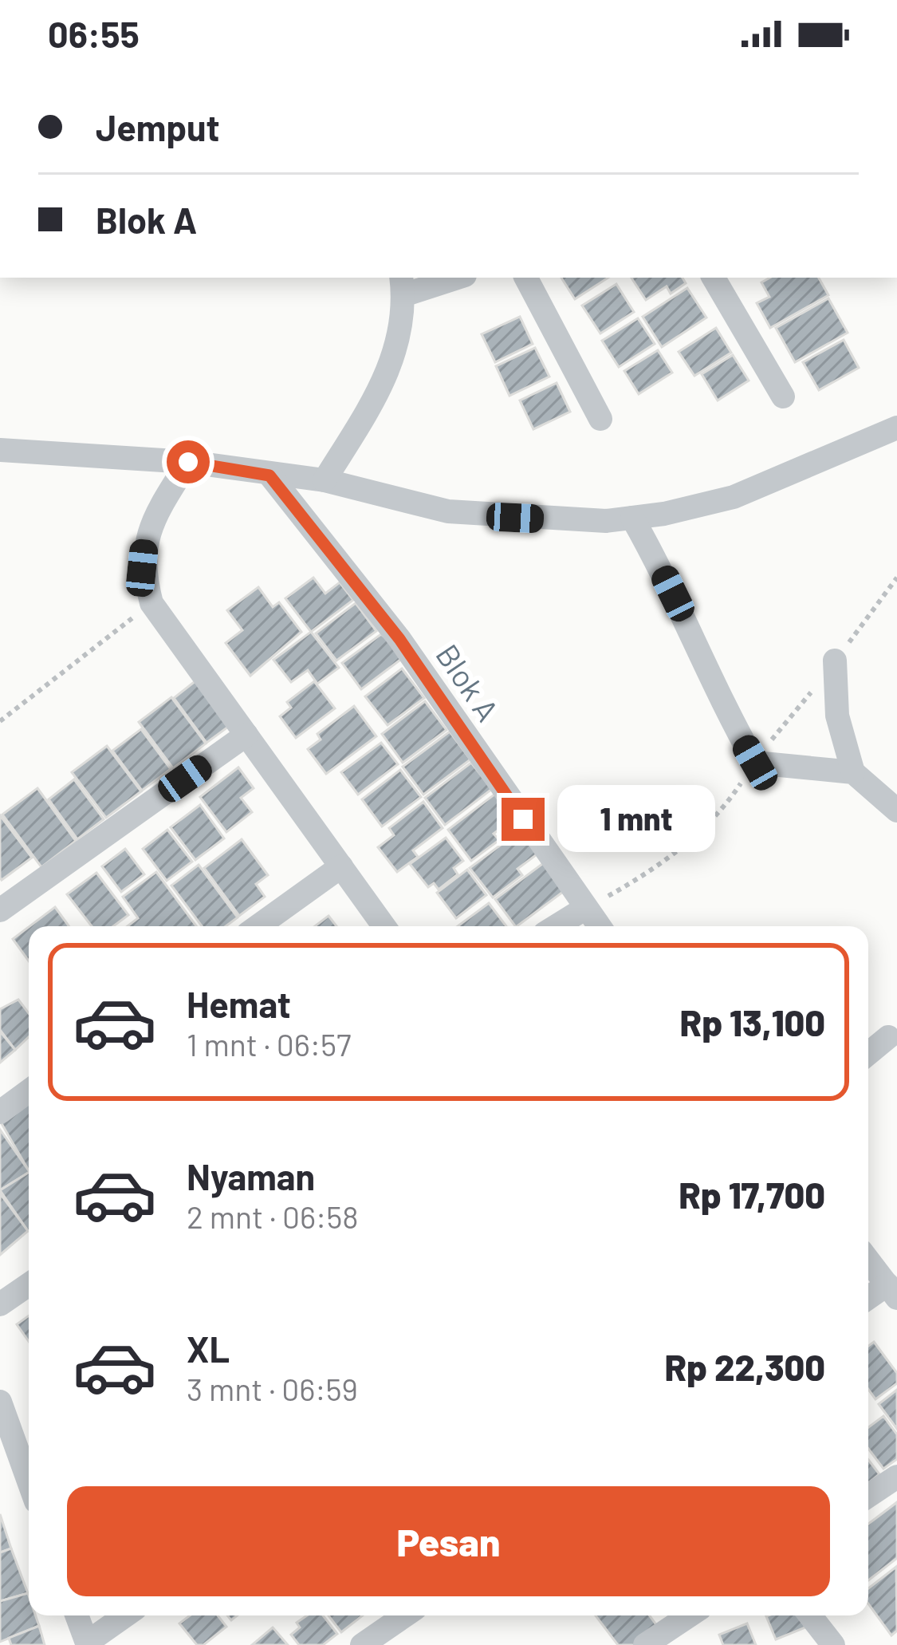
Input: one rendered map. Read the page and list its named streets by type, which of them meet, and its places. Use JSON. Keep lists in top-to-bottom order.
{
  "streets": {
    "street": ["Blok A"]
  },
  "page": {
    "status": "06:55",
    "banner": ["Jemput", "Blok A"],
    "bubble": "1 mnt",
    "list": [
      {
        "name": "Hemat",
        "note": "1 mnt · 06:57",
        "value": "Rp 13,100"
      },
      {
        "name": "Nyaman",
        "note": "2 mnt · 06:58",
        "value": "Rp 17,700"
      },
      {
        "name": "XL",
        "note": "3 mnt · 06:59",
        "value": "Rp 22,300"
      }
    ],
    "buttons": "Pesan"
  }
}
